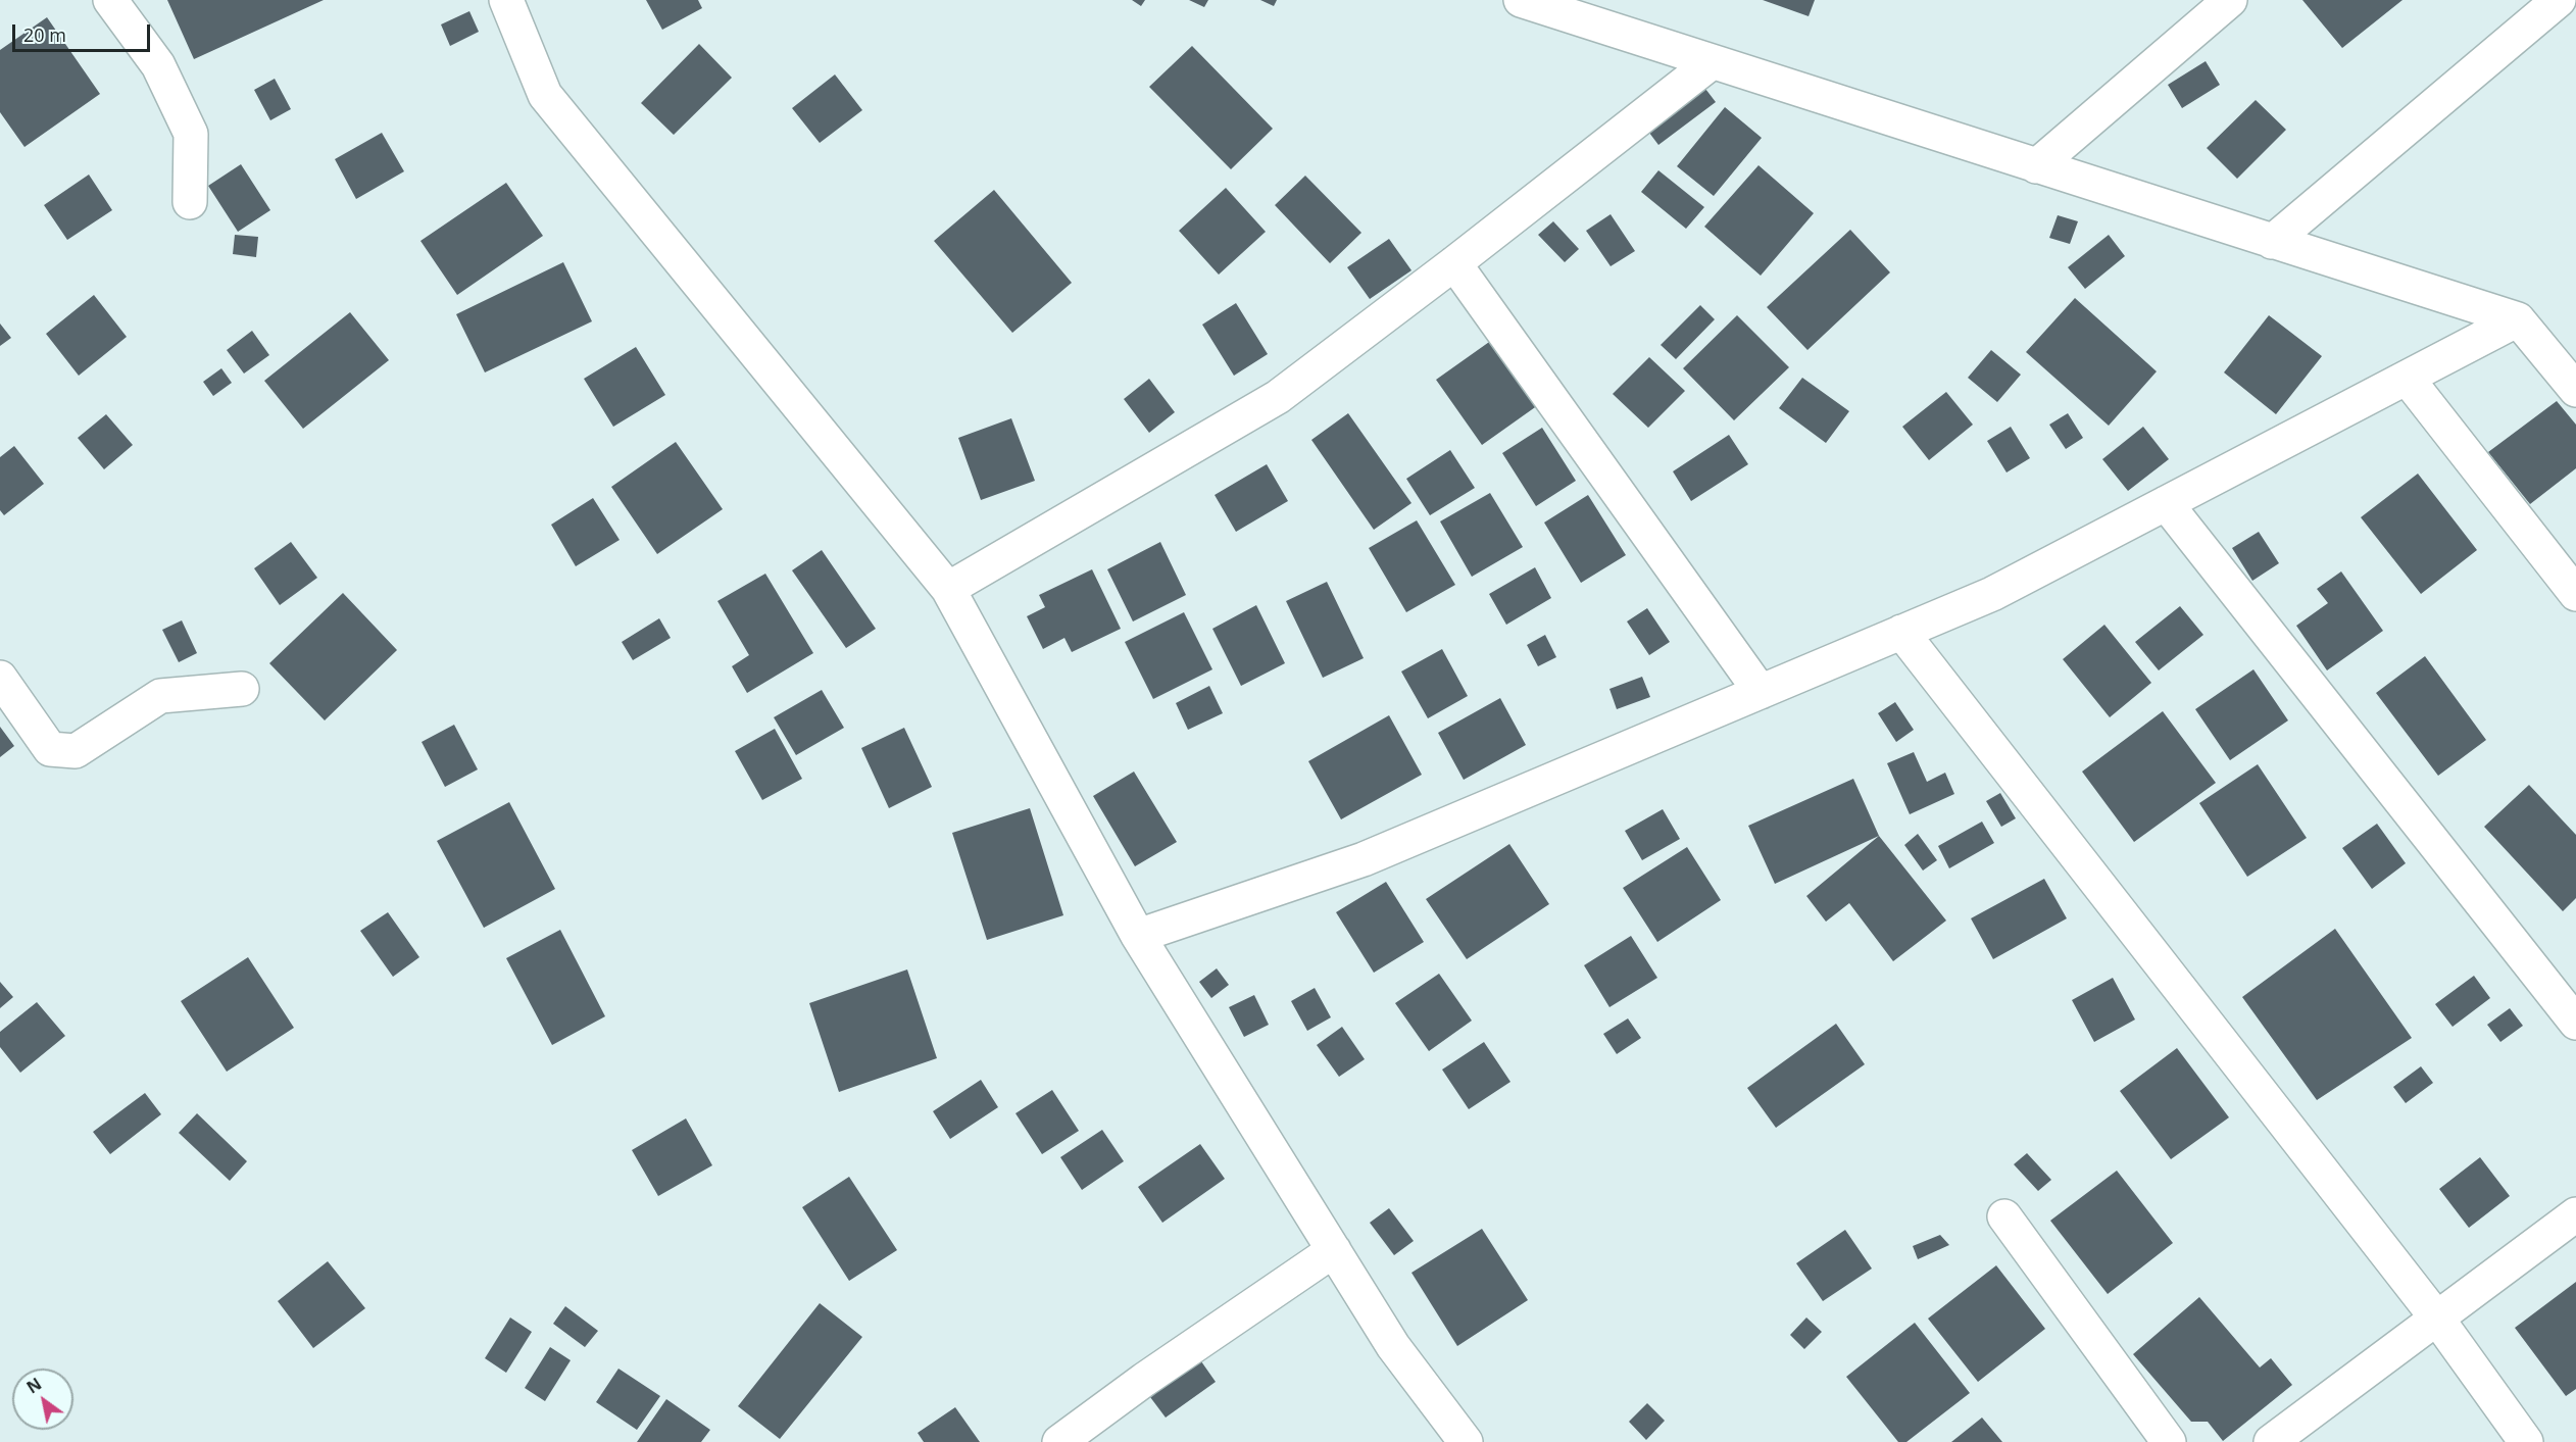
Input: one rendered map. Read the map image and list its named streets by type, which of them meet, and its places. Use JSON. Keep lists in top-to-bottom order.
{
  "scale_bar": "20 m",
  "north": "top left"
}
